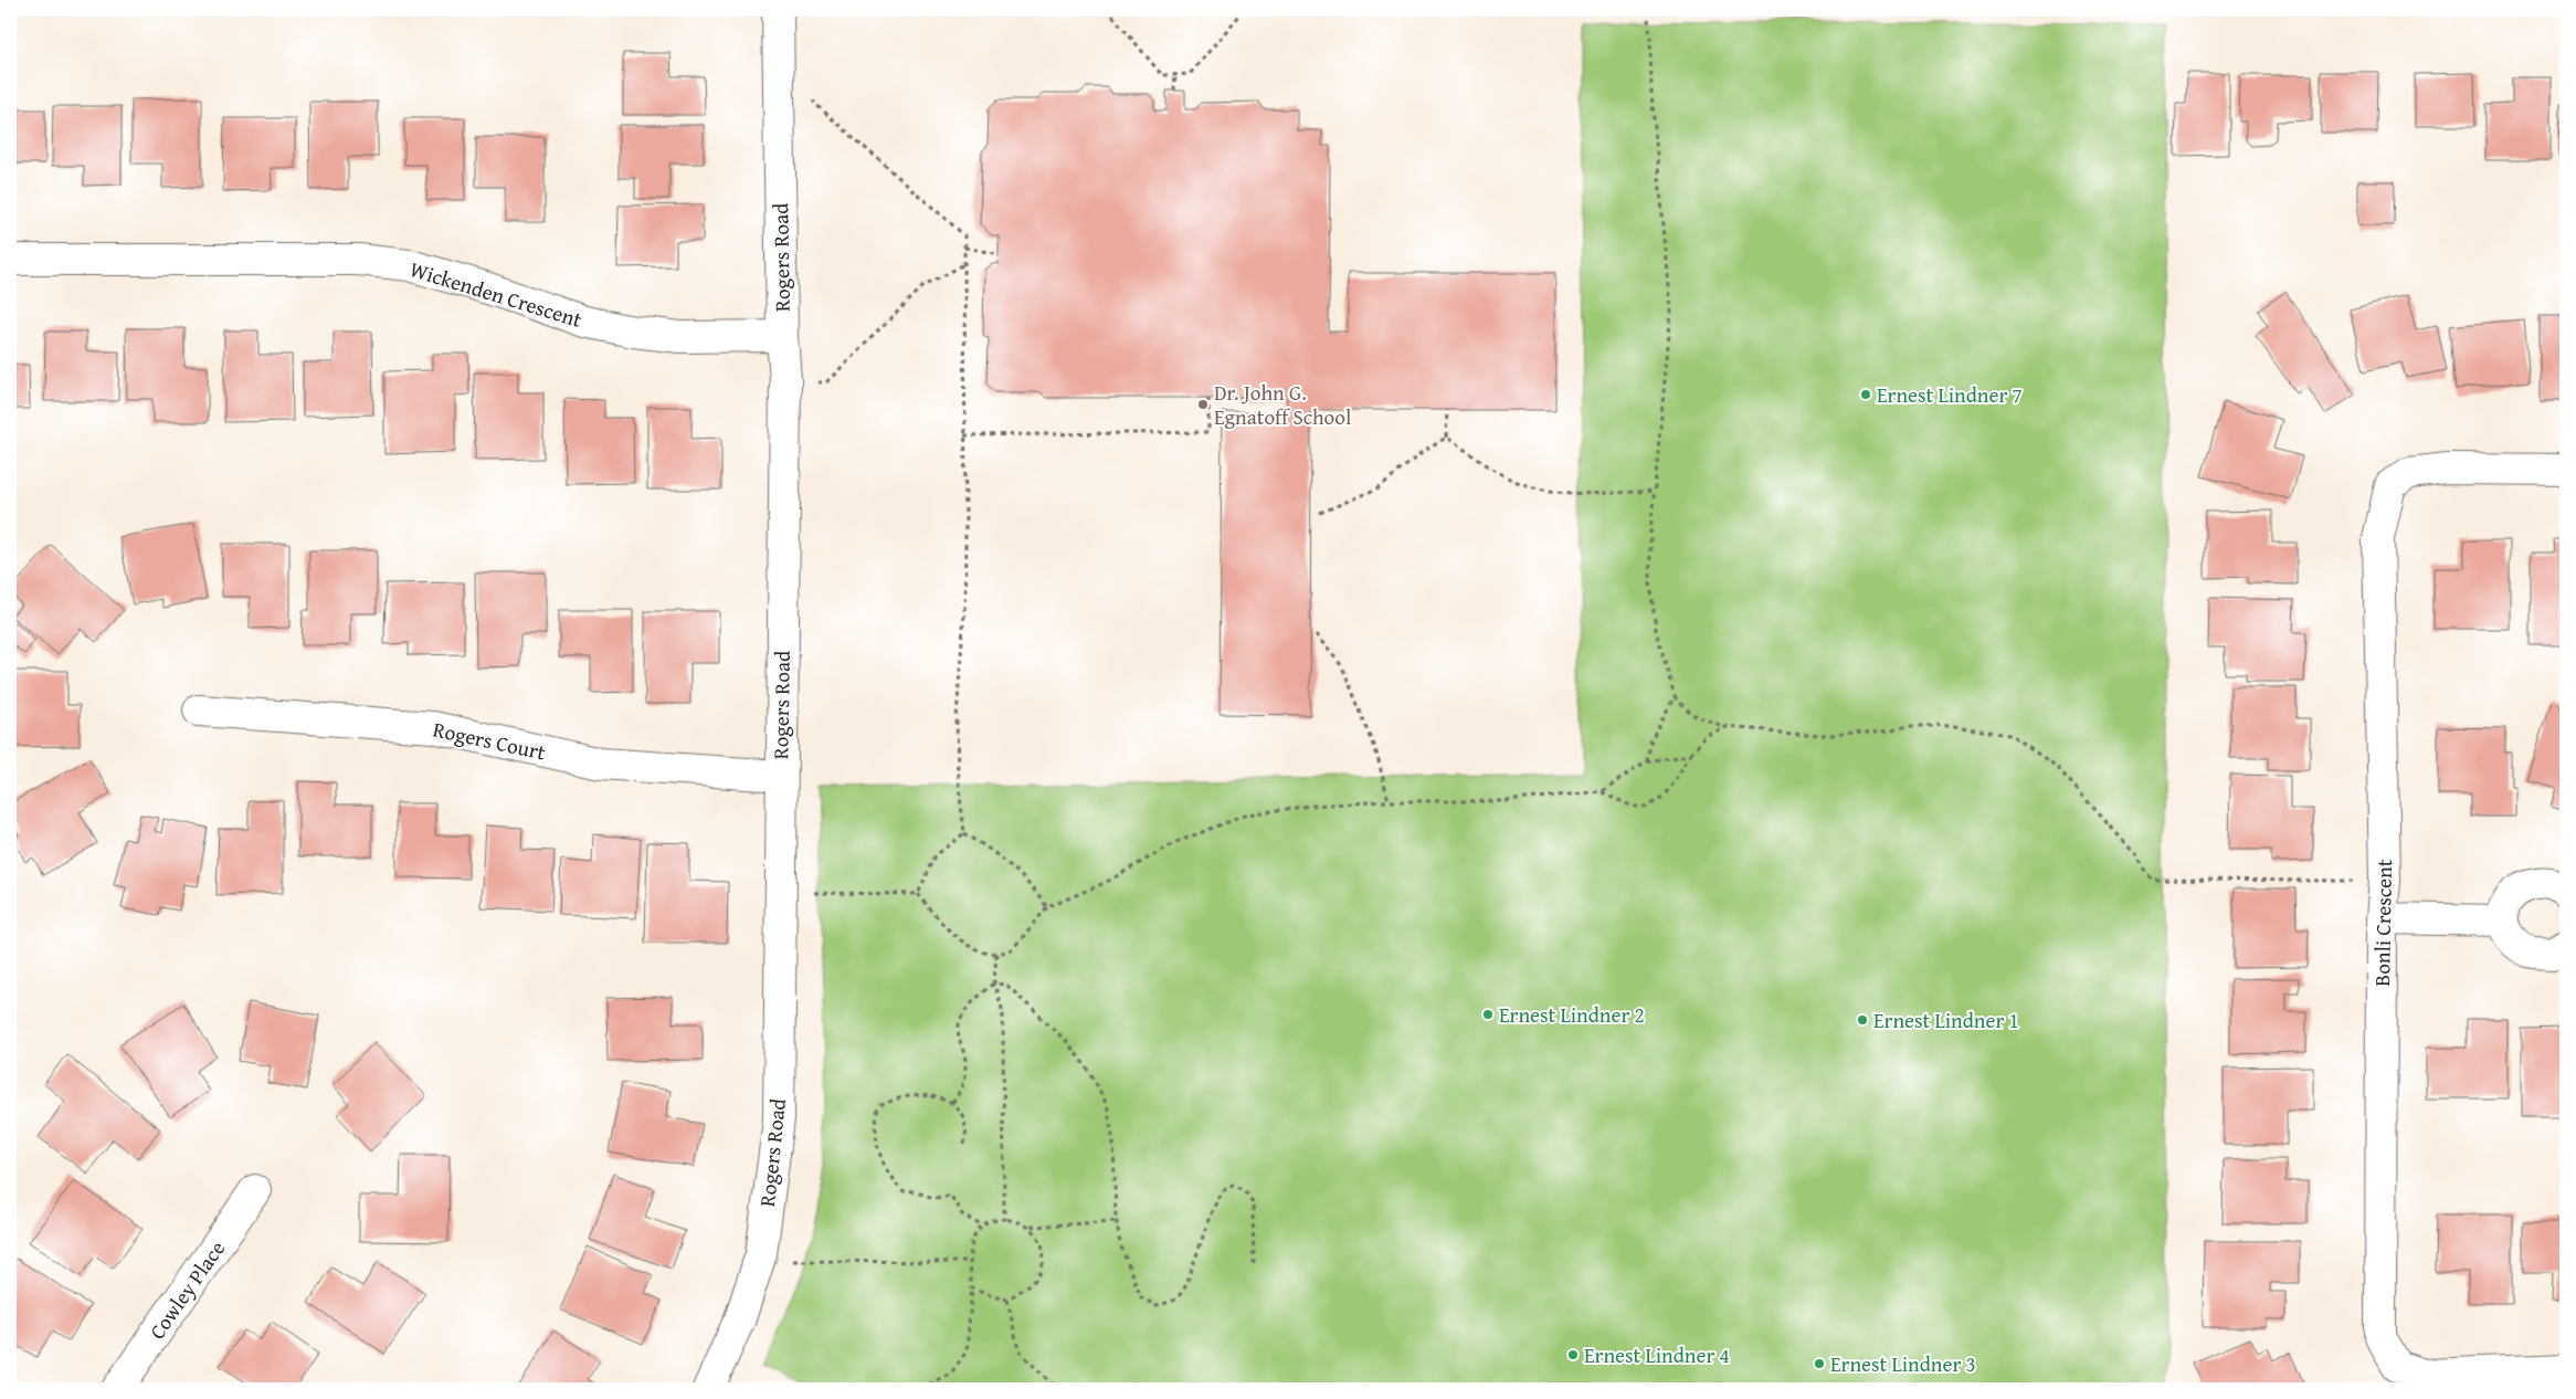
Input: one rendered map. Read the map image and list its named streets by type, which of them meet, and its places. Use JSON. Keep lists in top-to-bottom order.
{
  "streets": {
    "street": [
      "Rogers Road",
      "Wickenden Crescent",
      "Rogers Court",
      "Bonli Crescent",
      "Cowley Place"
    ]
  },
  "crossings": [
    ["Rogers Road", "Wickenden Crescent"],
    ["Rogers Road", "Rogers Court"]
  ],
  "places": [
    "Ernest Lindner 7",
    "Dr. John G. Egnatoff School",
    "Ernest Lindner 2",
    "Ernest Lindner 1",
    "Ernest Lindner 4",
    "Ernest Lindner 3"
  ]
}
